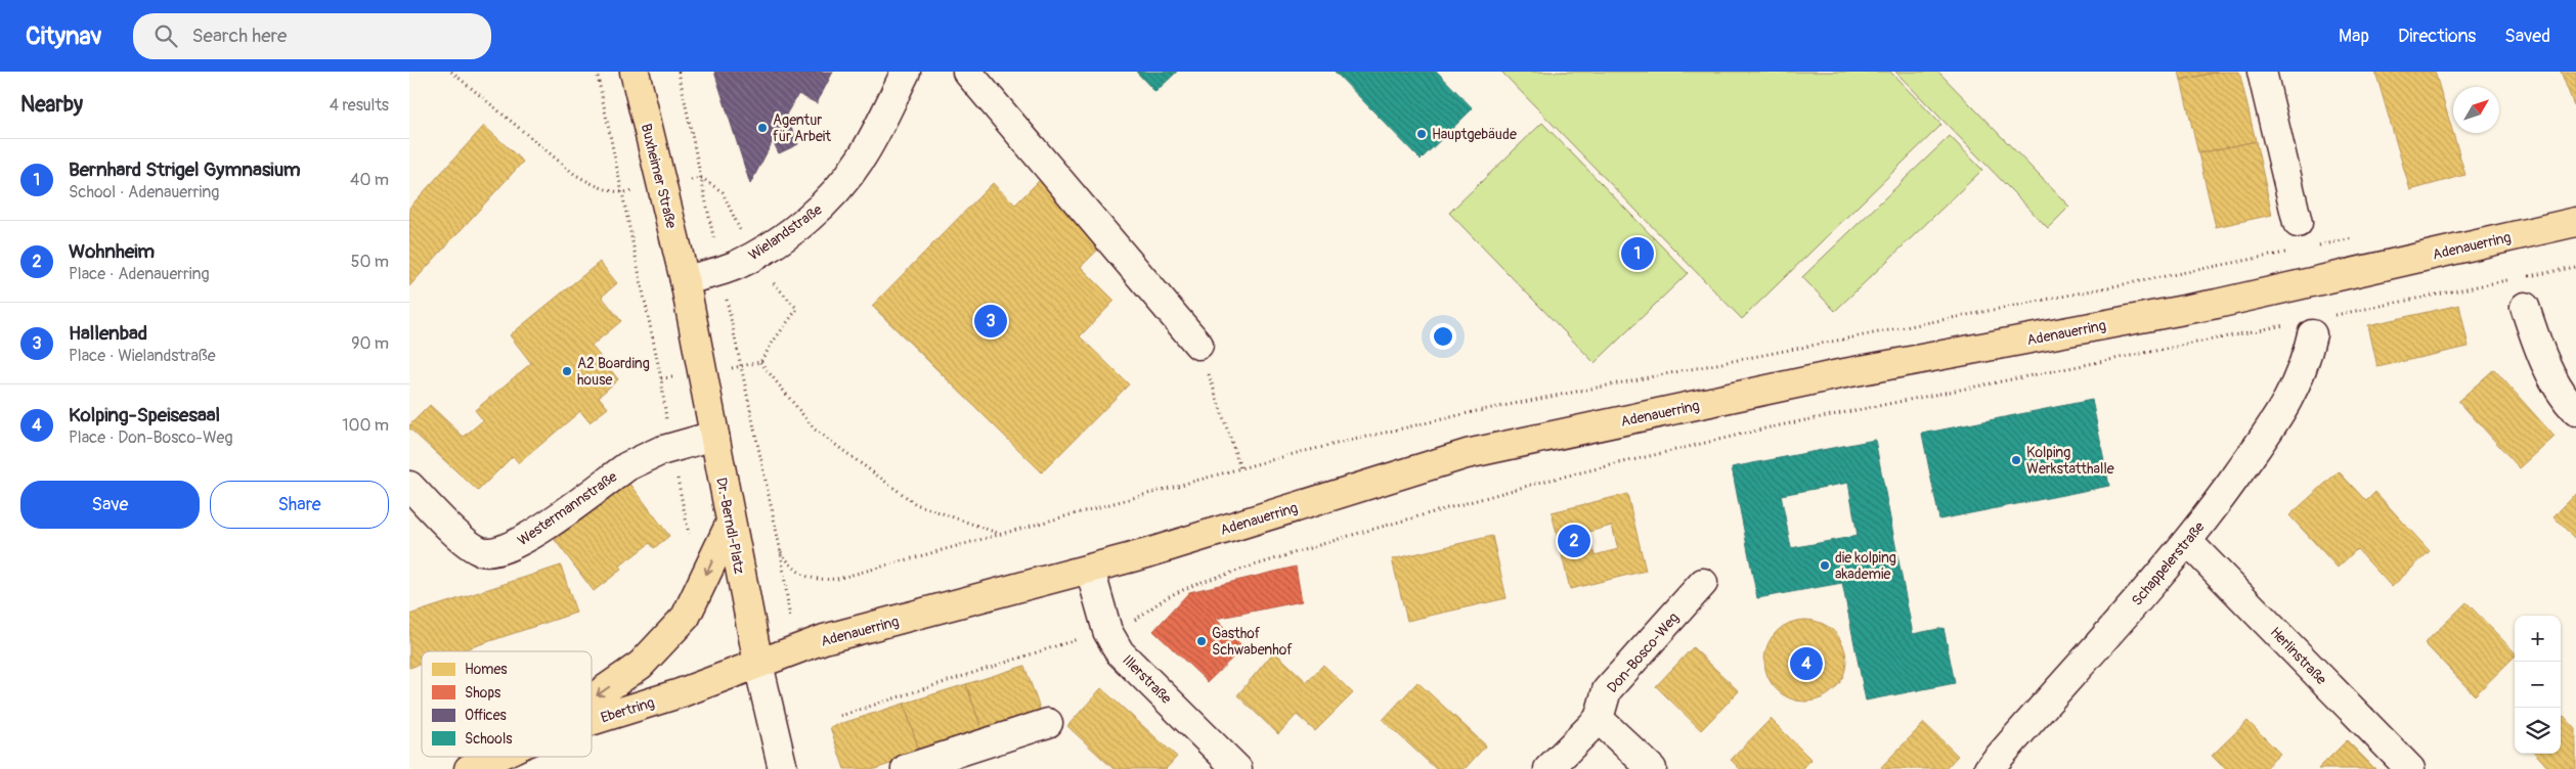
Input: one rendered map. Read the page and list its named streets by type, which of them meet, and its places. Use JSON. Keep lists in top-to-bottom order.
{
  "streets": {
    "main road": [
      "Buxheimer Straße",
      "Adenauerring",
      "Dr.-Berndl-Platz",
      "Ebertring"
    ],
    "street": [
      "Wielandstraße",
      "Westermannstraße",
      "Schappelerstraße",
      "Don-Bosco-Weg",
      "Herlinstraße",
      "Illerstraße"
    ]
  },
  "crossings": [
    ["Buxheimer Straße", "Wielandstraße"],
    ["Buxheimer Straße", "Dr.-Berndl-Platz"],
    ["Wielandstraße", "Dr.-Berndl-Platz"],
    ["Adenauerring", "Dr.-Berndl-Platz"],
    ["Adenauerring", "Illerstraße"],
    ["Adenauerring", "Ebertring"],
    ["Westermannstraße", "Dr.-Berndl-Platz"],
    ["Dr.-Berndl-Platz", "Ebertring"],
    ["Schappelerstraße", "Herlinstraße"]
  ],
  "places": [
    "Agentur für Arbeit",
    "Hauptgebäude",
    "A2 Boarding house",
    "Kolping Werkstatthalle",
    "die kolping akademie",
    "Gasthof Schwabenhof"
  ],
  "legend": [
    "Homes",
    "Shops",
    "Offices",
    "Schools"
  ],
  "north": "top right",
  "page": {
    "header": "Citynav",
    "search": "Search here",
    "nav": ["Map", "Directions", "Saved"],
    "heading": ["Nearby", "4 results"],
    "list": [
      {
        "mark": "1",
        "name": "Bernhard Strigel Gymnasium",
        "note": "School · Adenauerring",
        "value": "40 m"
      },
      {
        "mark": "2",
        "name": "Wohnheim",
        "note": "Place · Adenauerring",
        "value": "50 m"
      },
      {
        "mark": "3",
        "name": "Hallenbad",
        "note": "Place · Wielandstraße",
        "value": "90 m"
      },
      {
        "mark": "4",
        "name": "Kolping-Speisesaal",
        "note": "Place · Don-Bosco-Weg",
        "value": "100 m"
      }
    ],
    "pins": [
      "1",
      "3",
      "2",
      "4"
    ],
    "buttons": ["Save", "Share"],
    "map_buttons": ["+", "−"]
  }
}
